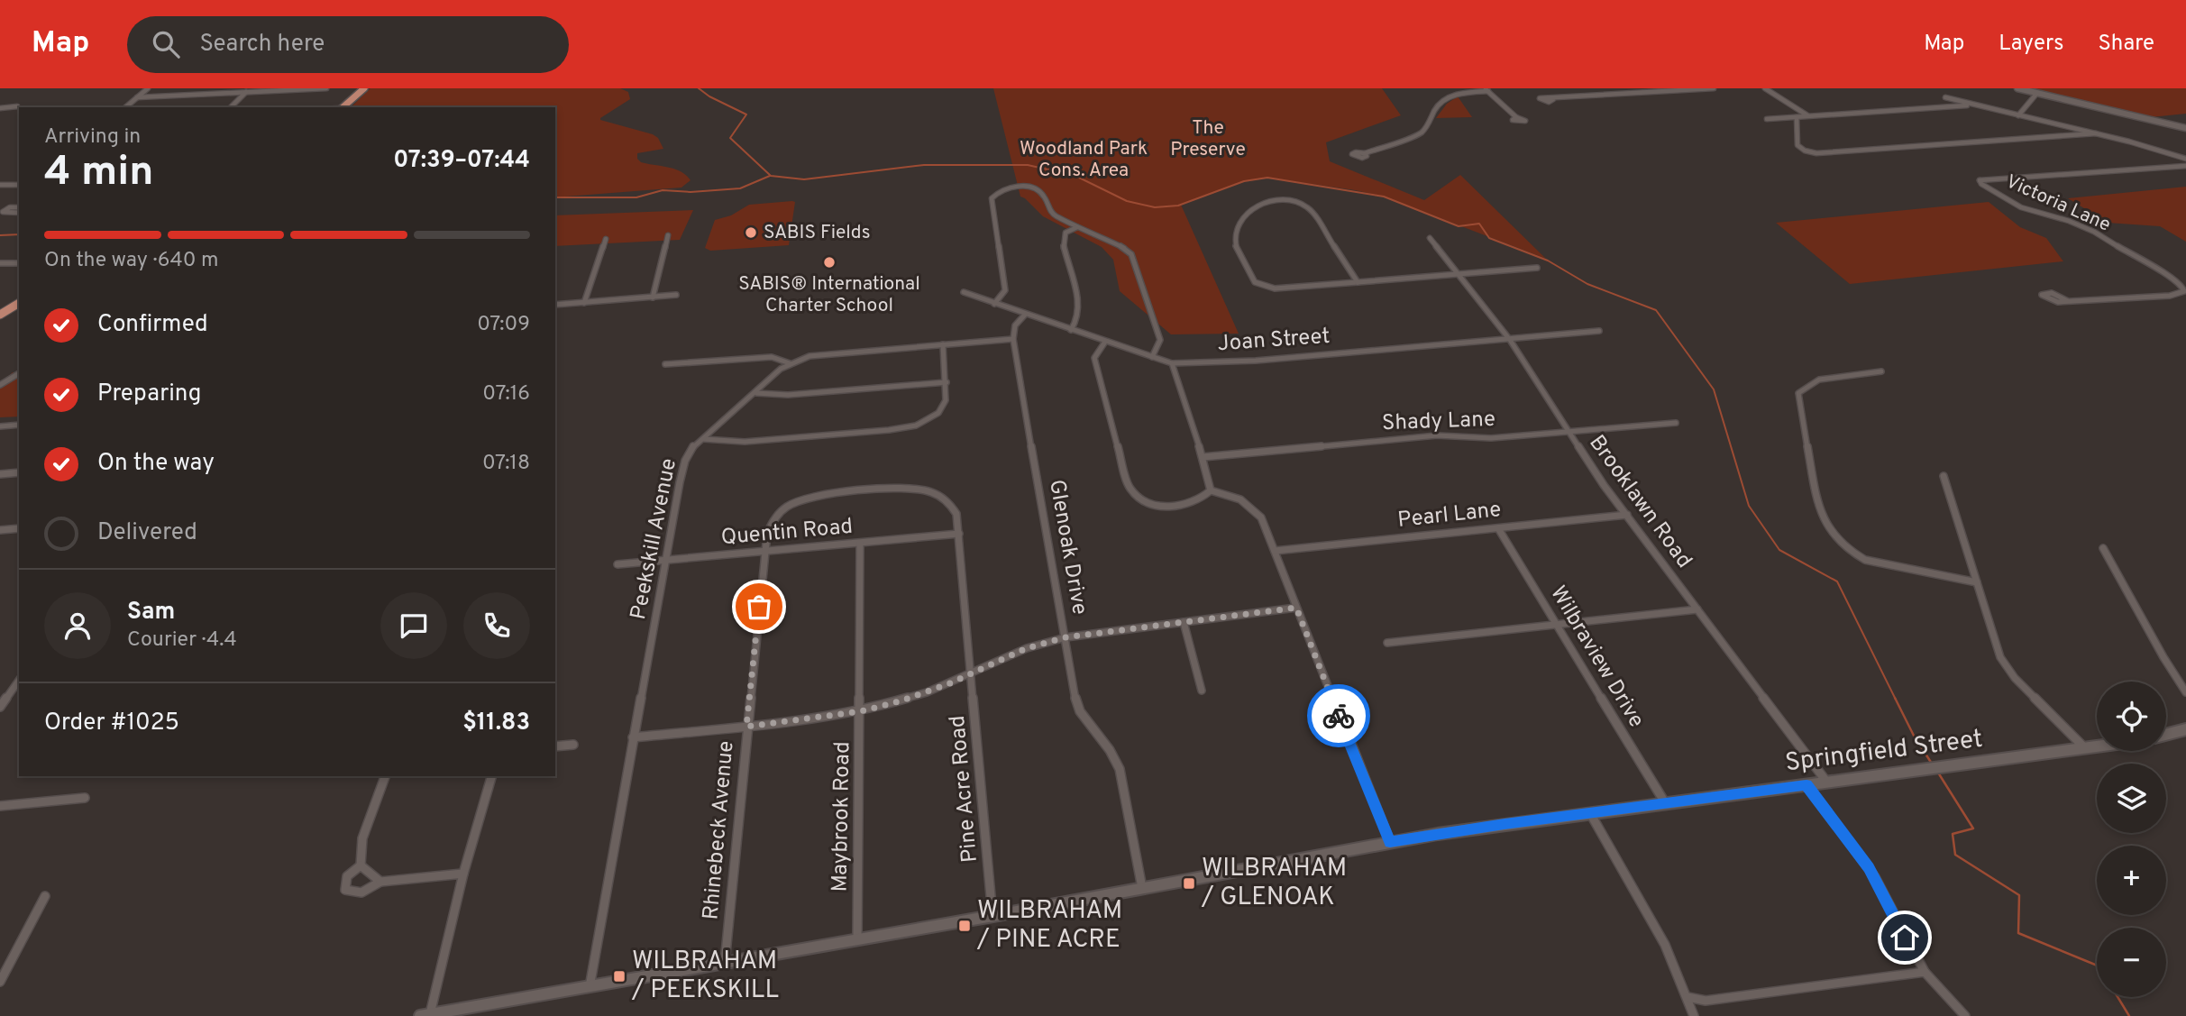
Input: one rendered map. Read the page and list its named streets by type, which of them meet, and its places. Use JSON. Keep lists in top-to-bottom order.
{
  "streets": {
    "main road": ["Springfield Street"],
    "street": [
      "Victoria Lane",
      "Joan Street",
      "Shady Lane",
      "Brooklawn Road",
      "Pearl Lane",
      "Quentin Road",
      "Peekskill Avenue",
      "Glenoak Drive",
      "Wilbraview Drive",
      "Pine Acre Road",
      "Maybrook Road",
      "Rhinebeck Avenue"
    ]
  },
  "crossings": [
    ["Joan Street", "Brooklawn Road"],
    ["Shady Lane", "Brooklawn Road"],
    ["Brooklawn Road", "Pearl Lane"],
    ["Brooklawn Road", "Springfield Street"],
    ["Pearl Lane", "Wilbraview Drive"],
    ["Quentin Road", "Peekskill Avenue"],
    ["Quentin Road", "Pine Acre Road"],
    ["Quentin Road", "Maybrook Road"],
    ["Quentin Road", "Rhinebeck Avenue"],
    ["Peekskill Avenue", "Glenoak Drive"],
    ["Peekskill Avenue", "Springfield Street"],
    ["Glenoak Drive", "Springfield Street"],
    ["Wilbraview Drive", "Springfield Street"],
    ["Springfield Street", "Pine Acre Road"],
    ["Springfield Street", "Maybrook Road"],
    ["Springfield Street", "Rhinebeck Avenue"],
    ["Pine Acre Road", "Rhinebeck Avenue"]
  ],
  "parks": ["The Preserve", "Woodland Park Cons. Area"],
  "places": {
    "other": ["SABIS Fields", "SABIS® International Charter School"],
    "transit": ["WILBRAHAM / GLENOAK", "WILBRAHAM / PINE ACRE", "WILBRAHAM / PEEKSKILL"]
  },
  "page": {
    "header": "Map",
    "search": "Search here",
    "nav": ["Map", "Layers", "Share"],
    "heading": ["4 min", "Arriving in", "07:39–07:44"],
    "panel": [
      "Sam",
      "Courier · 4.4",
      "Order #1025",
      "$11.83"
    ],
    "bar": "On the way · 640 m",
    "list": [
      ["Confirmed", "07:09"],
      ["Preparing", "07:16"],
      ["On the way", "07:18"],
      "Delivered"
    ],
    "map_buttons": ["+", "−"]
  }
}
